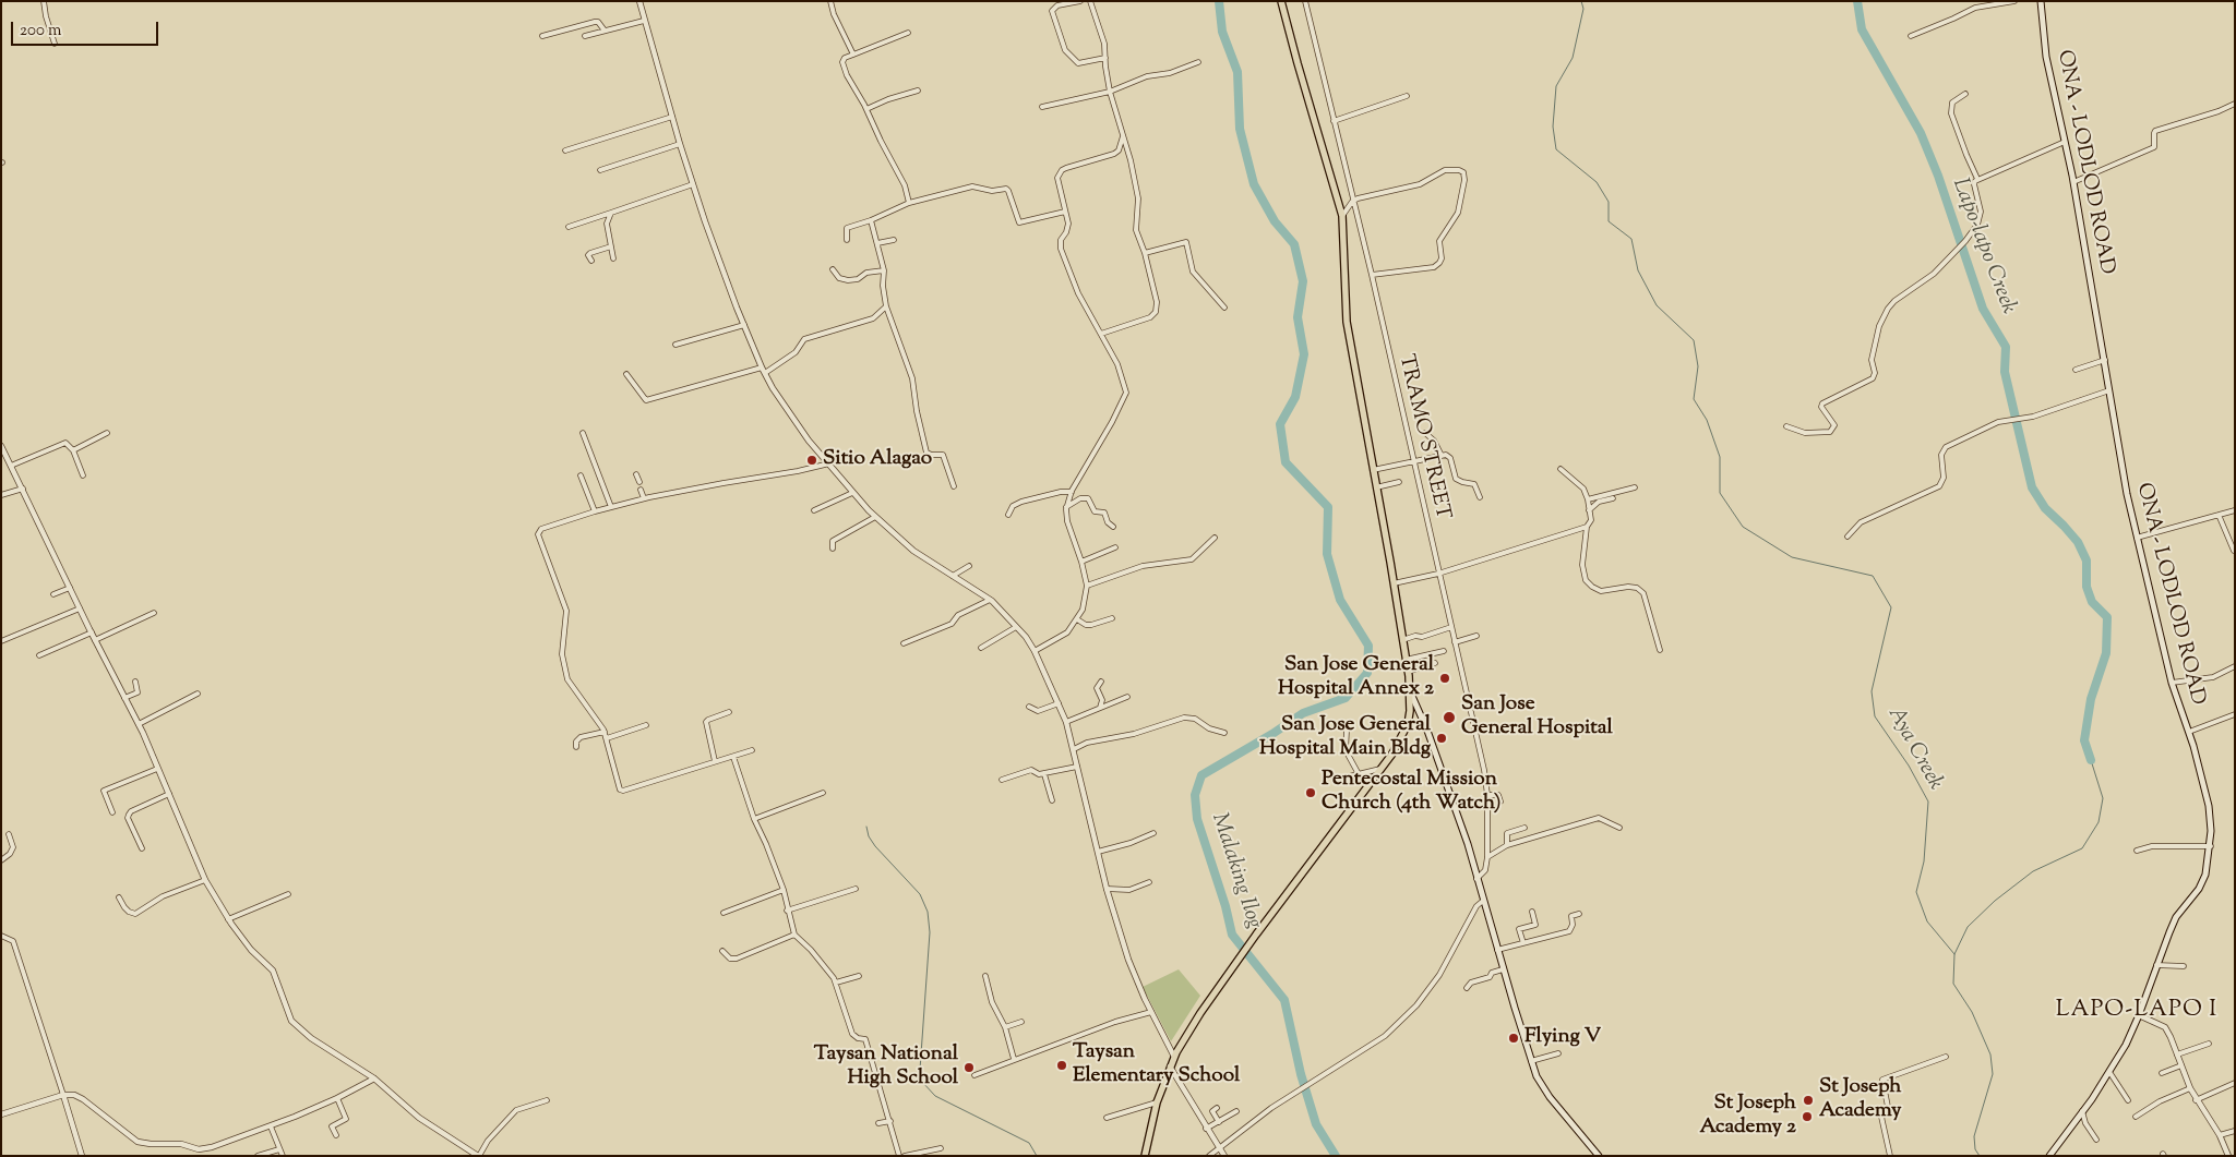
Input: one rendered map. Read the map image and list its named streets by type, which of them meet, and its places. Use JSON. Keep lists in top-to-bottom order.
{
  "streets": {
    "main road": ["ONA - LODLOD ROAD"],
    "street": ["TRAMO STREET"]
  },
  "districts": ["LAPO-LAPO I"],
  "water": ["Lapo-lapo Creek", "Aya Creek", "Malaking Ilog"],
  "places": [
    "Sitio Alagao",
    "San Jose General Hospital Annex 2",
    "San Jose General Hospital",
    "San Jose General Hospital Main Bldg",
    "Pentecostal Mission Church (4th Watch)",
    "Flying V",
    "Taysan Elementary School",
    "Taysan National High School",
    "St Joseph Academy",
    "St Joseph Academy 2"
  ],
  "scale_bar": "200 m"
}
